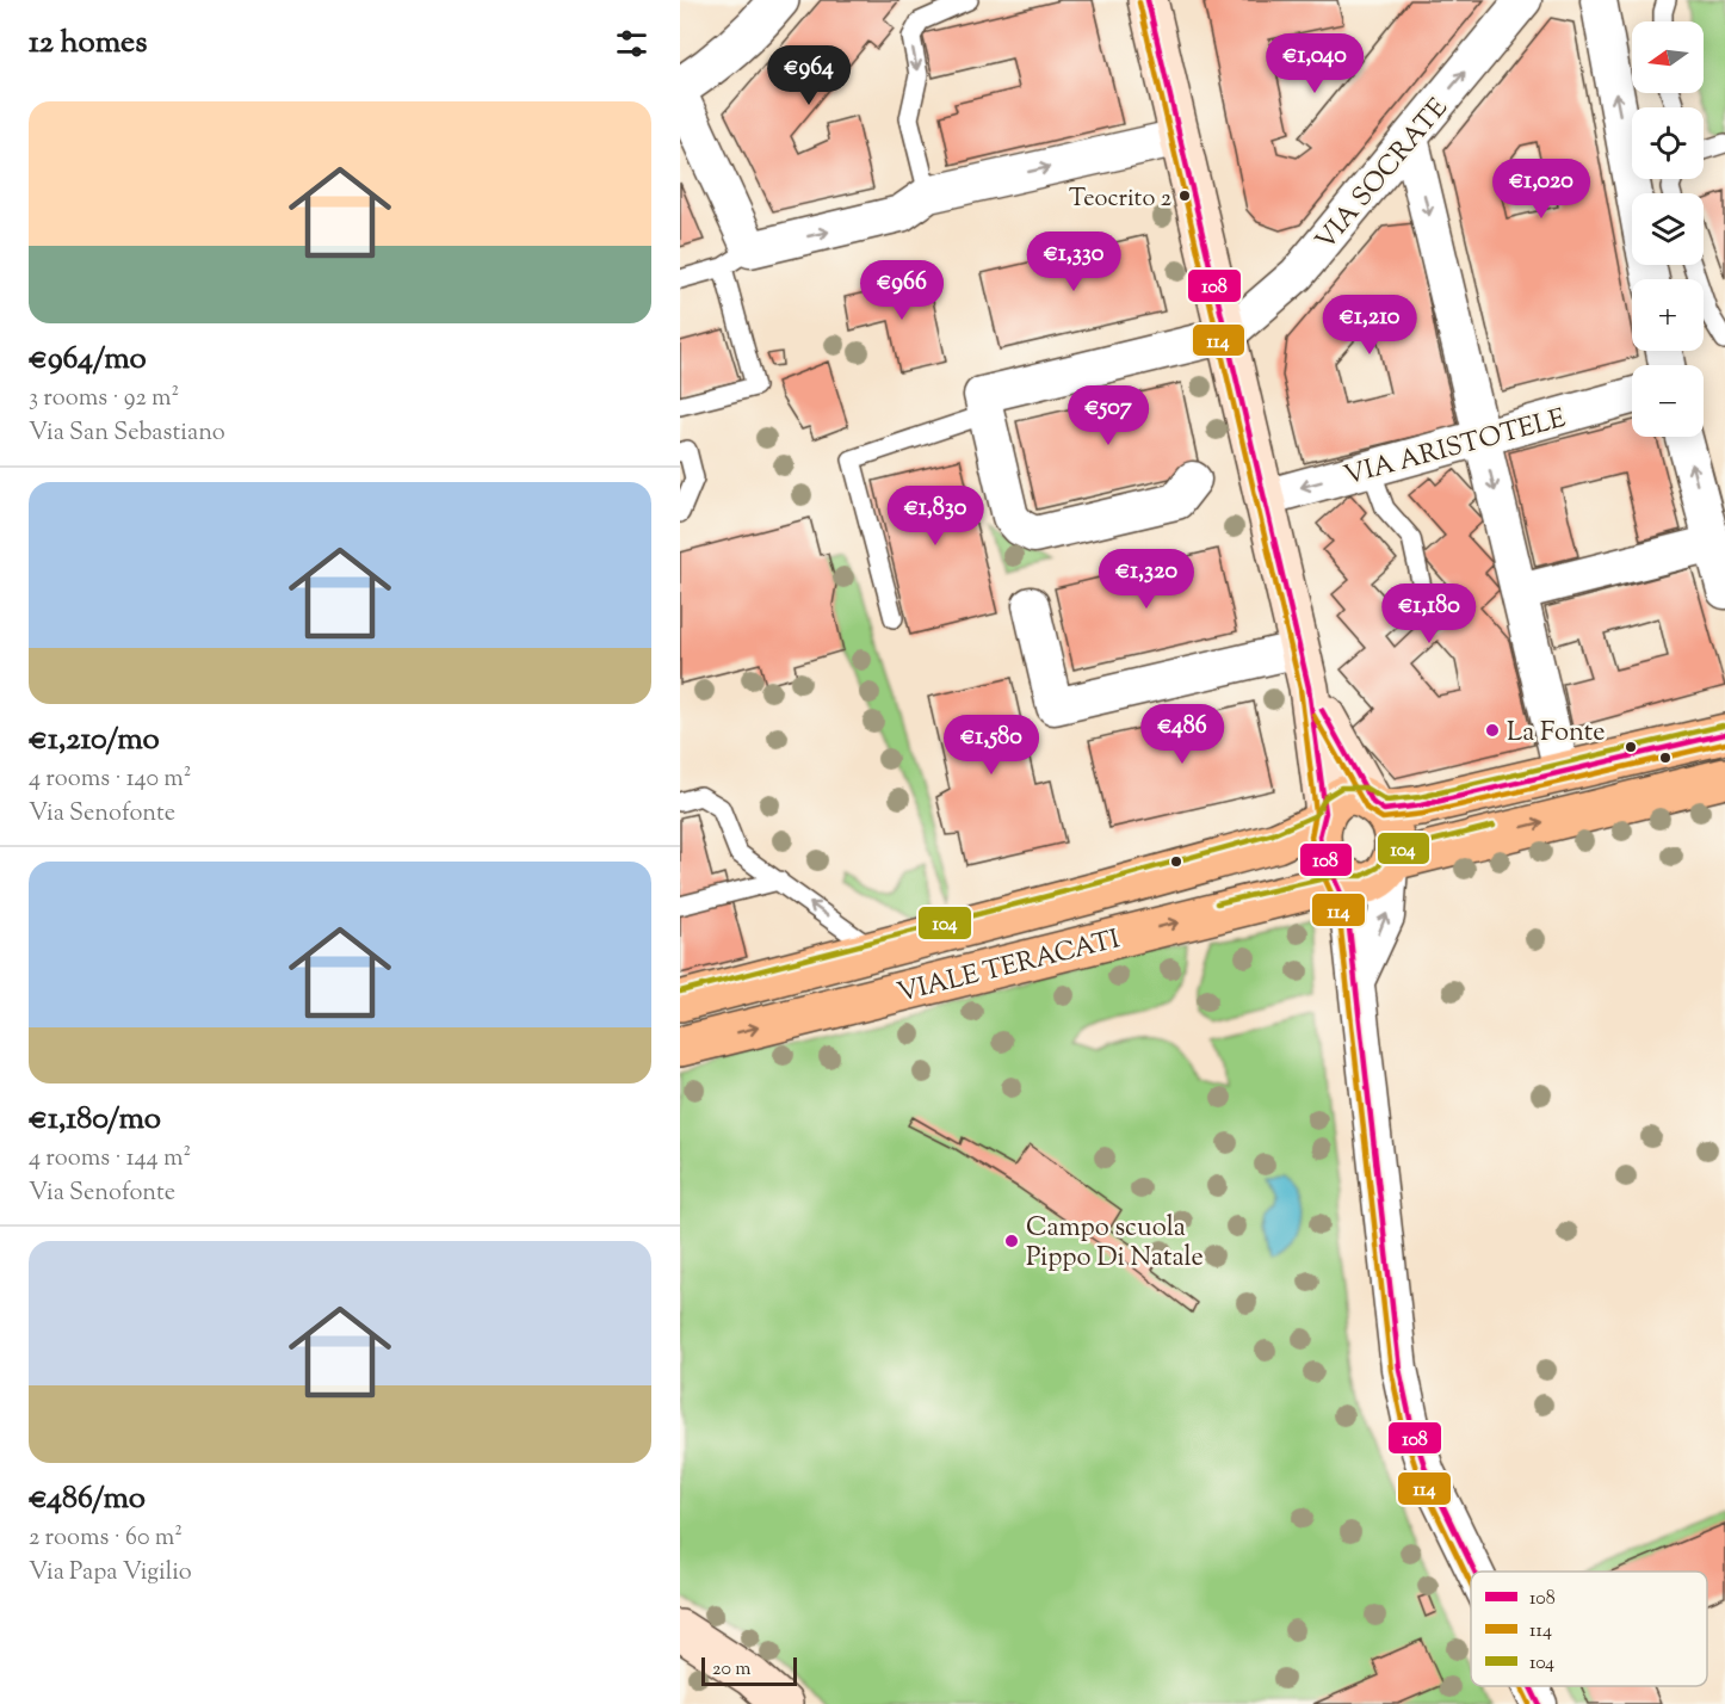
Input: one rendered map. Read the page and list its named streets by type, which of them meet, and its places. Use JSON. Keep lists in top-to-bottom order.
{
  "streets": {
    "main road": ["VIALE TERACATI"],
    "street": ["VIA SOCRATE", "VIA ARISTOTELE"]
  },
  "one_way": ["VIA SOCRATE"],
  "places": ["Teocrito 2", "La Fonte", "Campo scuola Pippo Di Natale"],
  "lines": ["transit line 108", "transit line 114", "transit line 104"],
  "legend": ["108", "114", "104"],
  "scale_bar": "20 m",
  "north": "left",
  "page": {
    "heading": "12 homes",
    "map_buttons": ["+", "−"],
    "price": [
      "€1,040",
      "€964",
      "€1,020",
      "€1,330",
      "€966",
      "€1,210",
      "€507",
      "€1,830",
      "€1,320",
      "€1,180",
      "€486",
      "€1,580"
    ],
    "list": [
      {
        "name": "€964/mo",
        "note": "3 rooms · 92 m² · Via San Sebastiano"
      },
      {
        "name": "€1,210/mo",
        "note": "4 rooms · 140 m² · Via Senofonte"
      },
      {
        "name": "€1,180/mo",
        "note": "4 rooms · 144 m² · Via Senofonte"
      },
      {
        "name": "€486/mo",
        "note": "2 rooms · 60 m² · Via Papa Vigilio"
      }
    ],
    "scale": "20 m"
  }
}
